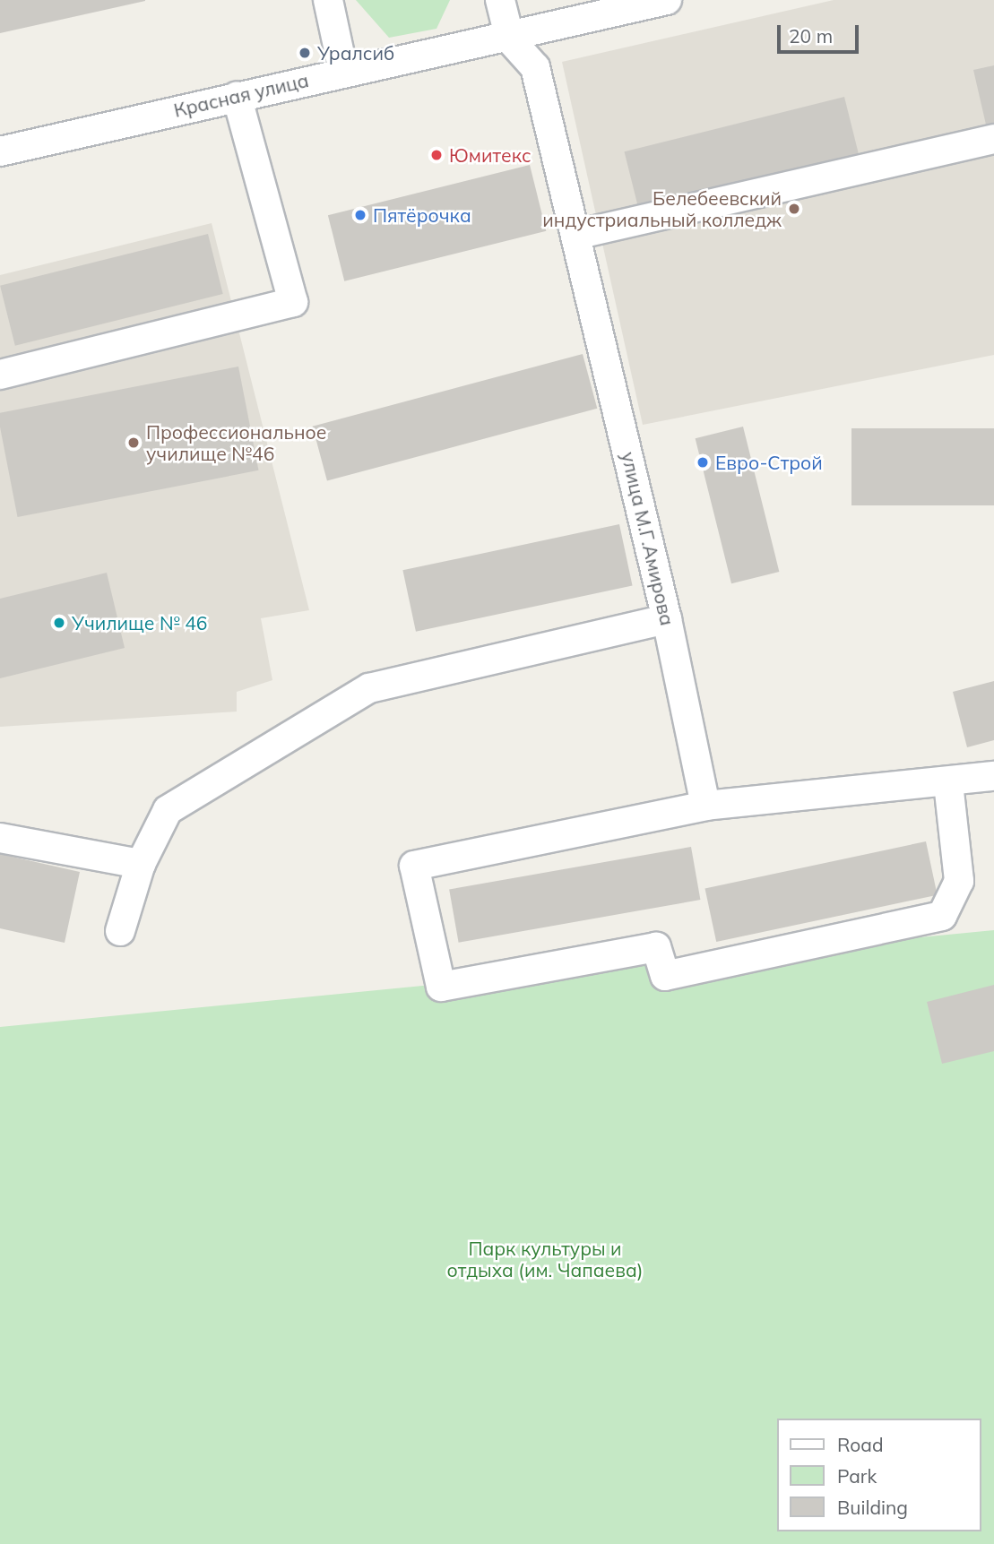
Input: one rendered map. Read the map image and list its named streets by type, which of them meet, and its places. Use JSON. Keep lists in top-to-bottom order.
{
  "streets": {
    "street": ["Красная улица", "улица М.Г.Амирова"]
  },
  "crossings": [
    ["Красная улица", "улица М.Г.Амирова"]
  ],
  "parks": ["Парк культуры и отдыха (им. Чапаева)"],
  "places": [
    "Уралсиб",
    "Юмитекс",
    "Белебеевский индустриальный колледж",
    "Пятёрочка",
    "Профессиональное училище №46",
    "Евро-Строй",
    "Училище № 46"
  ],
  "legend": ["Road", "Park", "Building"],
  "scale_bar": "20 m"
}
